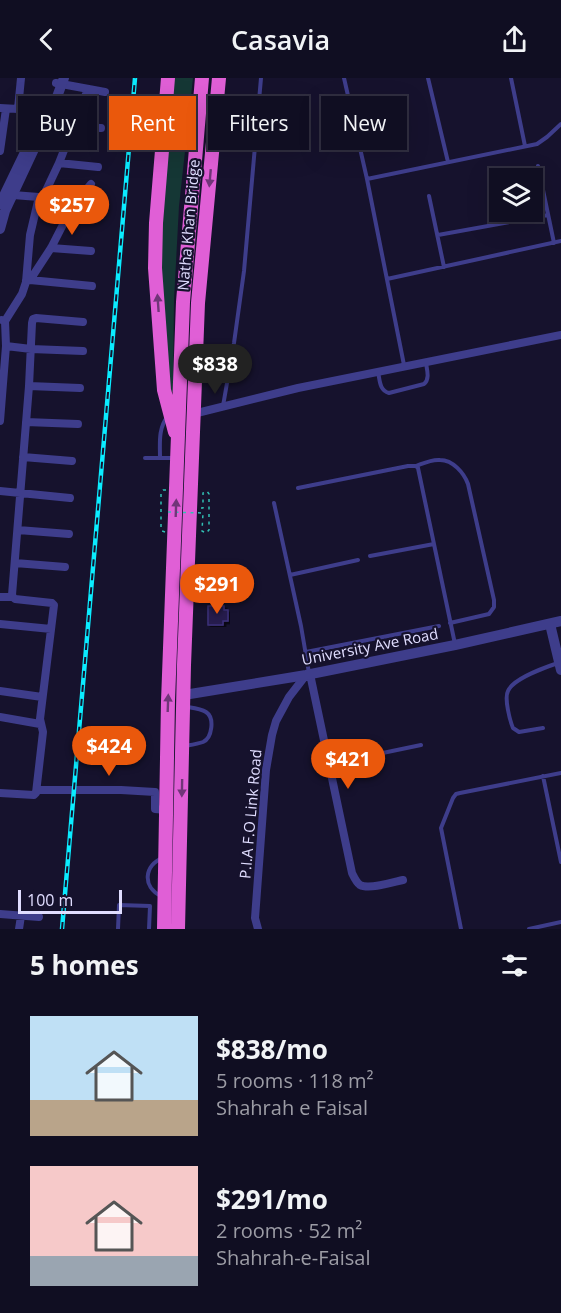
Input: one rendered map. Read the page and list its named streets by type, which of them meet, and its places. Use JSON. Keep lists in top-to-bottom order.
{
  "streets": {
    "highway": ["Natha Khan Bridge"],
    "street": ["University Ave Road", "P.I.A F.O Link Road"]
  },
  "crossings": [
    ["University Ave Road", "P.I.A F.O Link Road"]
  ],
  "scale_bar": "100 m",
  "page": {
    "header": "Casavia",
    "chip": [
      "Buy",
      "Rent",
      "Filters",
      "New"
    ],
    "price": [
      "$257",
      "$838",
      "$291",
      "$424",
      "$421"
    ],
    "scale": "100 m",
    "heading": "5 homes",
    "list": [
      {
        "name": "$838/mo",
        "note": "5 rooms · 118 m² · Shahrah e Faisal"
      },
      {
        "name": "$291/mo",
        "note": "2 rooms · 52 m² · Shahrah-e-Faisal"
      }
    ]
  }
}
